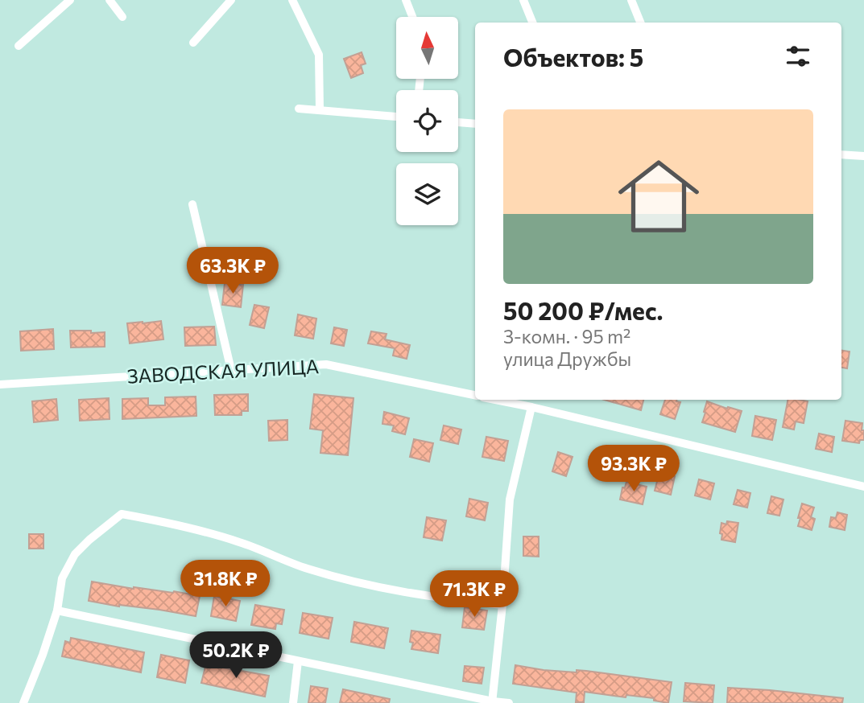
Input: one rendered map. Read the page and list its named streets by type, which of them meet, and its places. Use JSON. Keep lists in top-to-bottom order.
{
  "streets": {
    "street": ["ЗАВОДСКАЯ УЛИЦА"]
  },
  "north": "top",
  "page": {
    "heading": "Объектов: 5",
    "list": [
      {
        "name": "50 200 ₽/мес.",
        "note": "3-комн. · 95 m² · улица Дружбы"
      }
    ],
    "price": [
      "63.3K ₽",
      "93.3K ₽",
      "31.8K ₽",
      "71.3K ₽",
      "50.2K ₽"
    ]
  }
}
